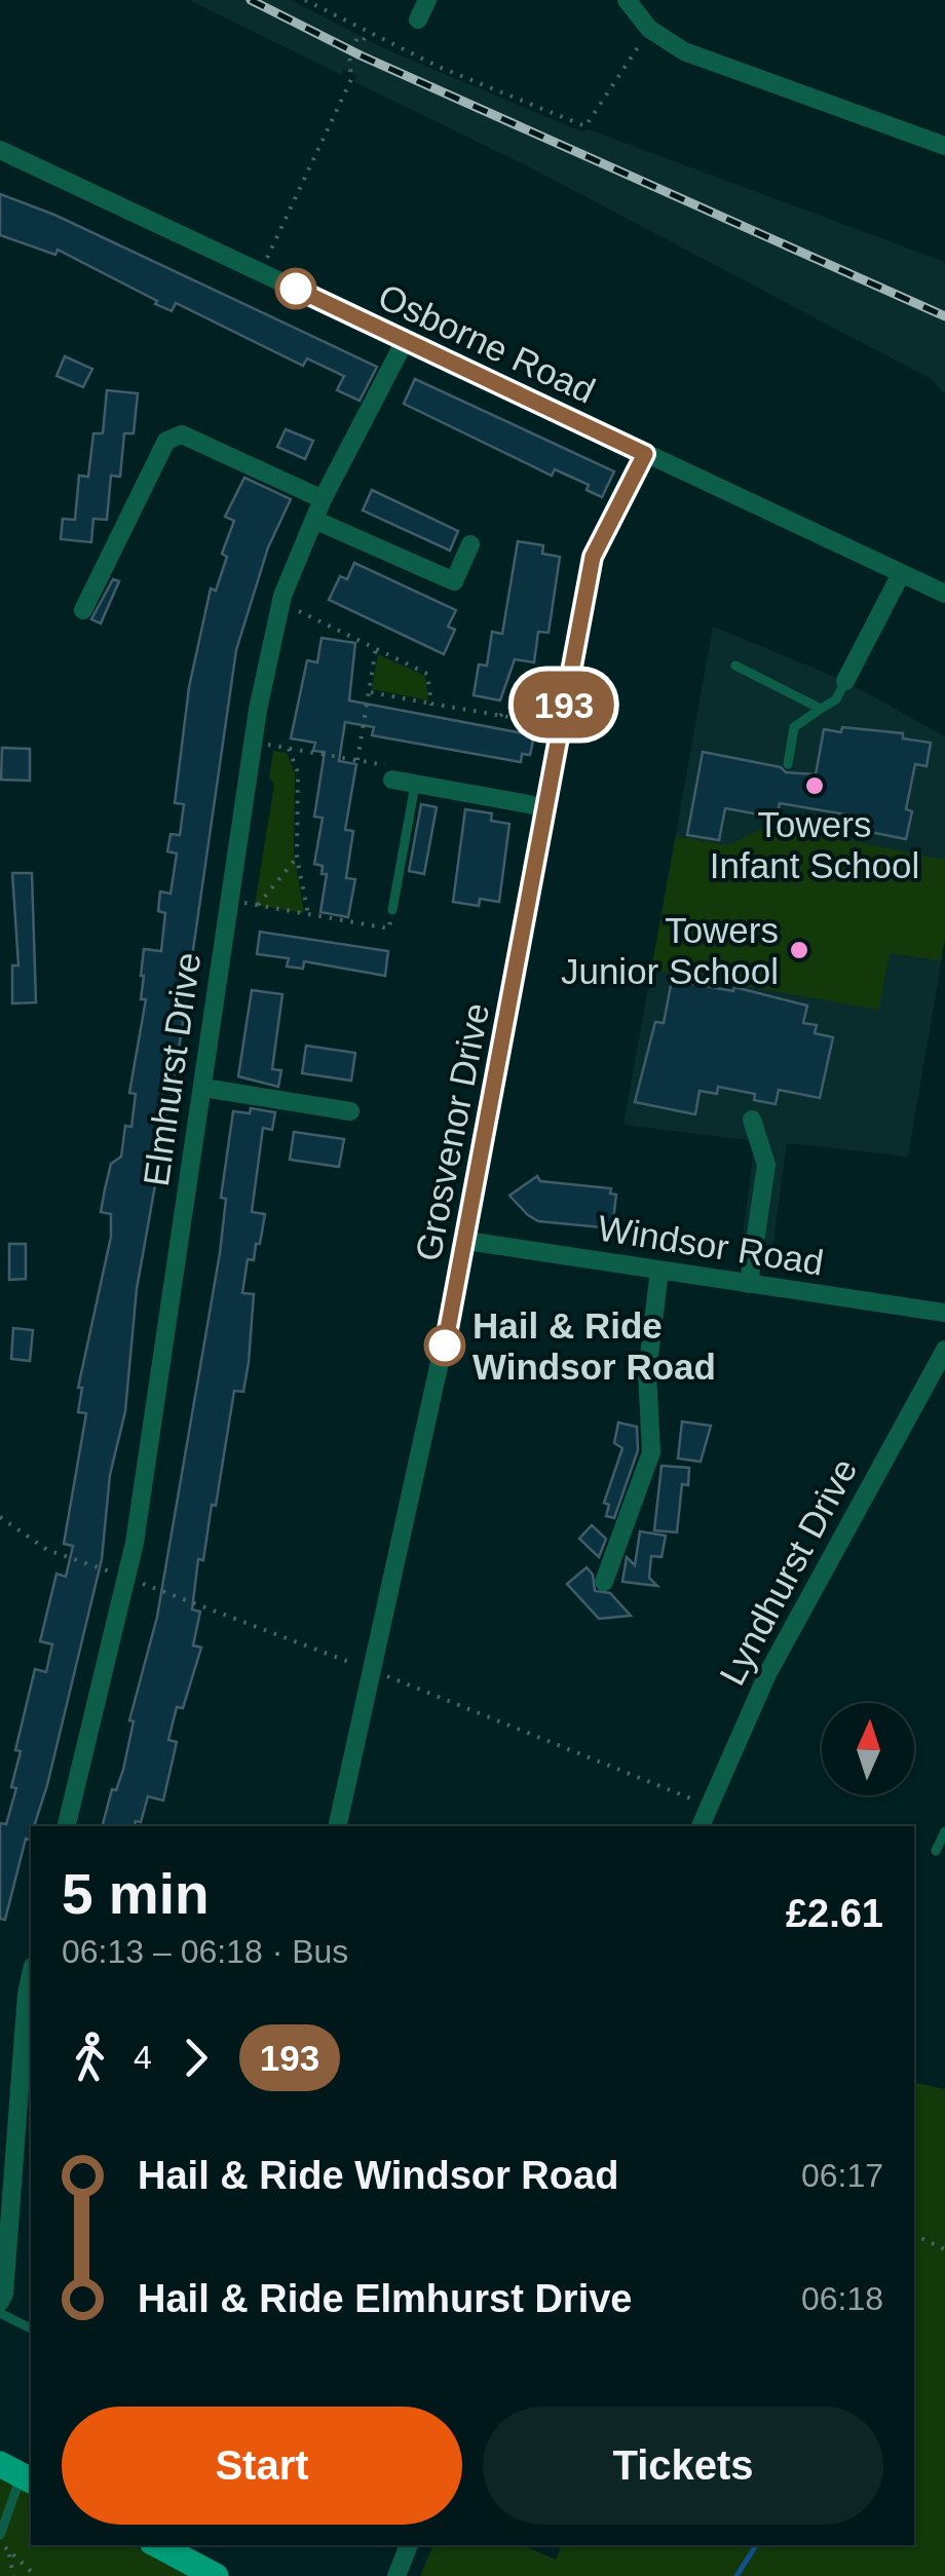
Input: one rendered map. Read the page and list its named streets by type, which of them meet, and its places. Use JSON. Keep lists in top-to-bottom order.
{
  "streets": {
    "street": [
      "Osborne Road",
      "Elmhurst Drive",
      "Grosvenor Drive",
      "Windsor Road",
      "Lyndhurst Drive"
    ]
  },
  "crossings": [
    ["Osborne Road", "Elmhurst Drive"],
    ["Osborne Road", "Grosvenor Drive"],
    ["Grosvenor Drive", "Windsor Road"]
  ],
  "places": ["Towers Infant School", "Towers Junior School", "Hail & Ride Windsor Road"],
  "lines": ["bus line 193"],
  "north": "top",
  "page": {
    "on_map": "193",
    "heading": ["5 min", "06:13 – 06:18 · Bus", "£2.61"],
    "legs": ["4", "193"],
    "list": [
      {
        "name": "Hail & Ride Windsor Road",
        "value": "06:17"
      },
      {
        "name": "Hail & Ride Elmhurst Drive",
        "value": "06:18"
      }
    ],
    "buttons": ["Start", "Tickets"]
  }
}
